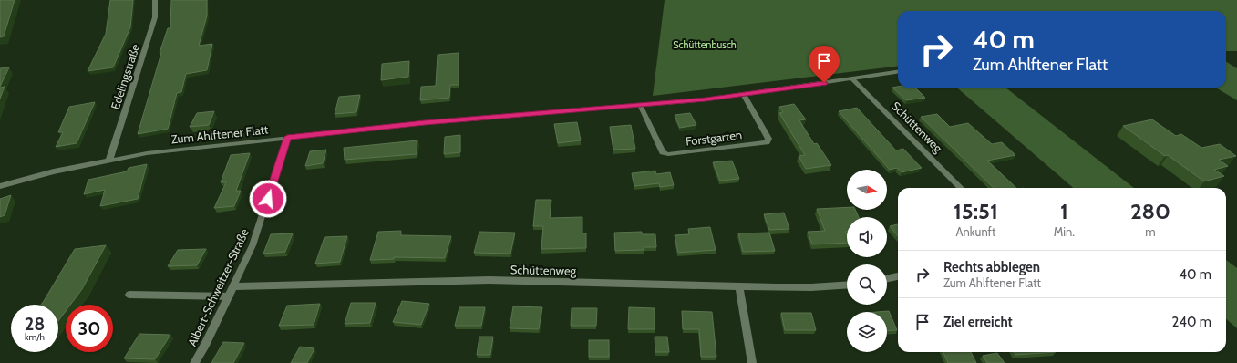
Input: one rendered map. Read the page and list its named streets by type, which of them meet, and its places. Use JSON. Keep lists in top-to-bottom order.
{
  "streets": {
    "street": [
      "Edelingstraße",
      "Schüttenweg",
      "Zum Ahlftener Flatt",
      "Forstgarten",
      "Albert-Schweitzer-Straße"
    ]
  },
  "crossings": [
    ["Edelingstraße", "Zum Ahlftener Flatt"],
    ["Schüttenweg", "Zum Ahlftener Flatt"],
    ["Schüttenweg", "Albert-Schweitzer-Straße"],
    ["Zum Ahlftener Flatt", "Forstgarten"],
    ["Zum Ahlftener Flatt", "Albert-Schweitzer-Straße"]
  ],
  "parks": ["Schüttenbusch"],
  "north": "right",
  "page": {
    "turn": ["40 m", "Zum Ahlftener Flatt"],
    "eta": [
      "15:51",
      "Ankunft",
      "1",
      "Min.",
      "280",
      "m"
    ],
    "list": [
      {
        "name": "Rechts abbiegen",
        "note": "Zum Ahlftener Flatt",
        "value": "40 m"
      },
      {
        "name": "Ziel erreicht",
        "value": "240 m"
      }
    ],
    "speed": "28 km/h",
    "limit": "30"
  }
}
